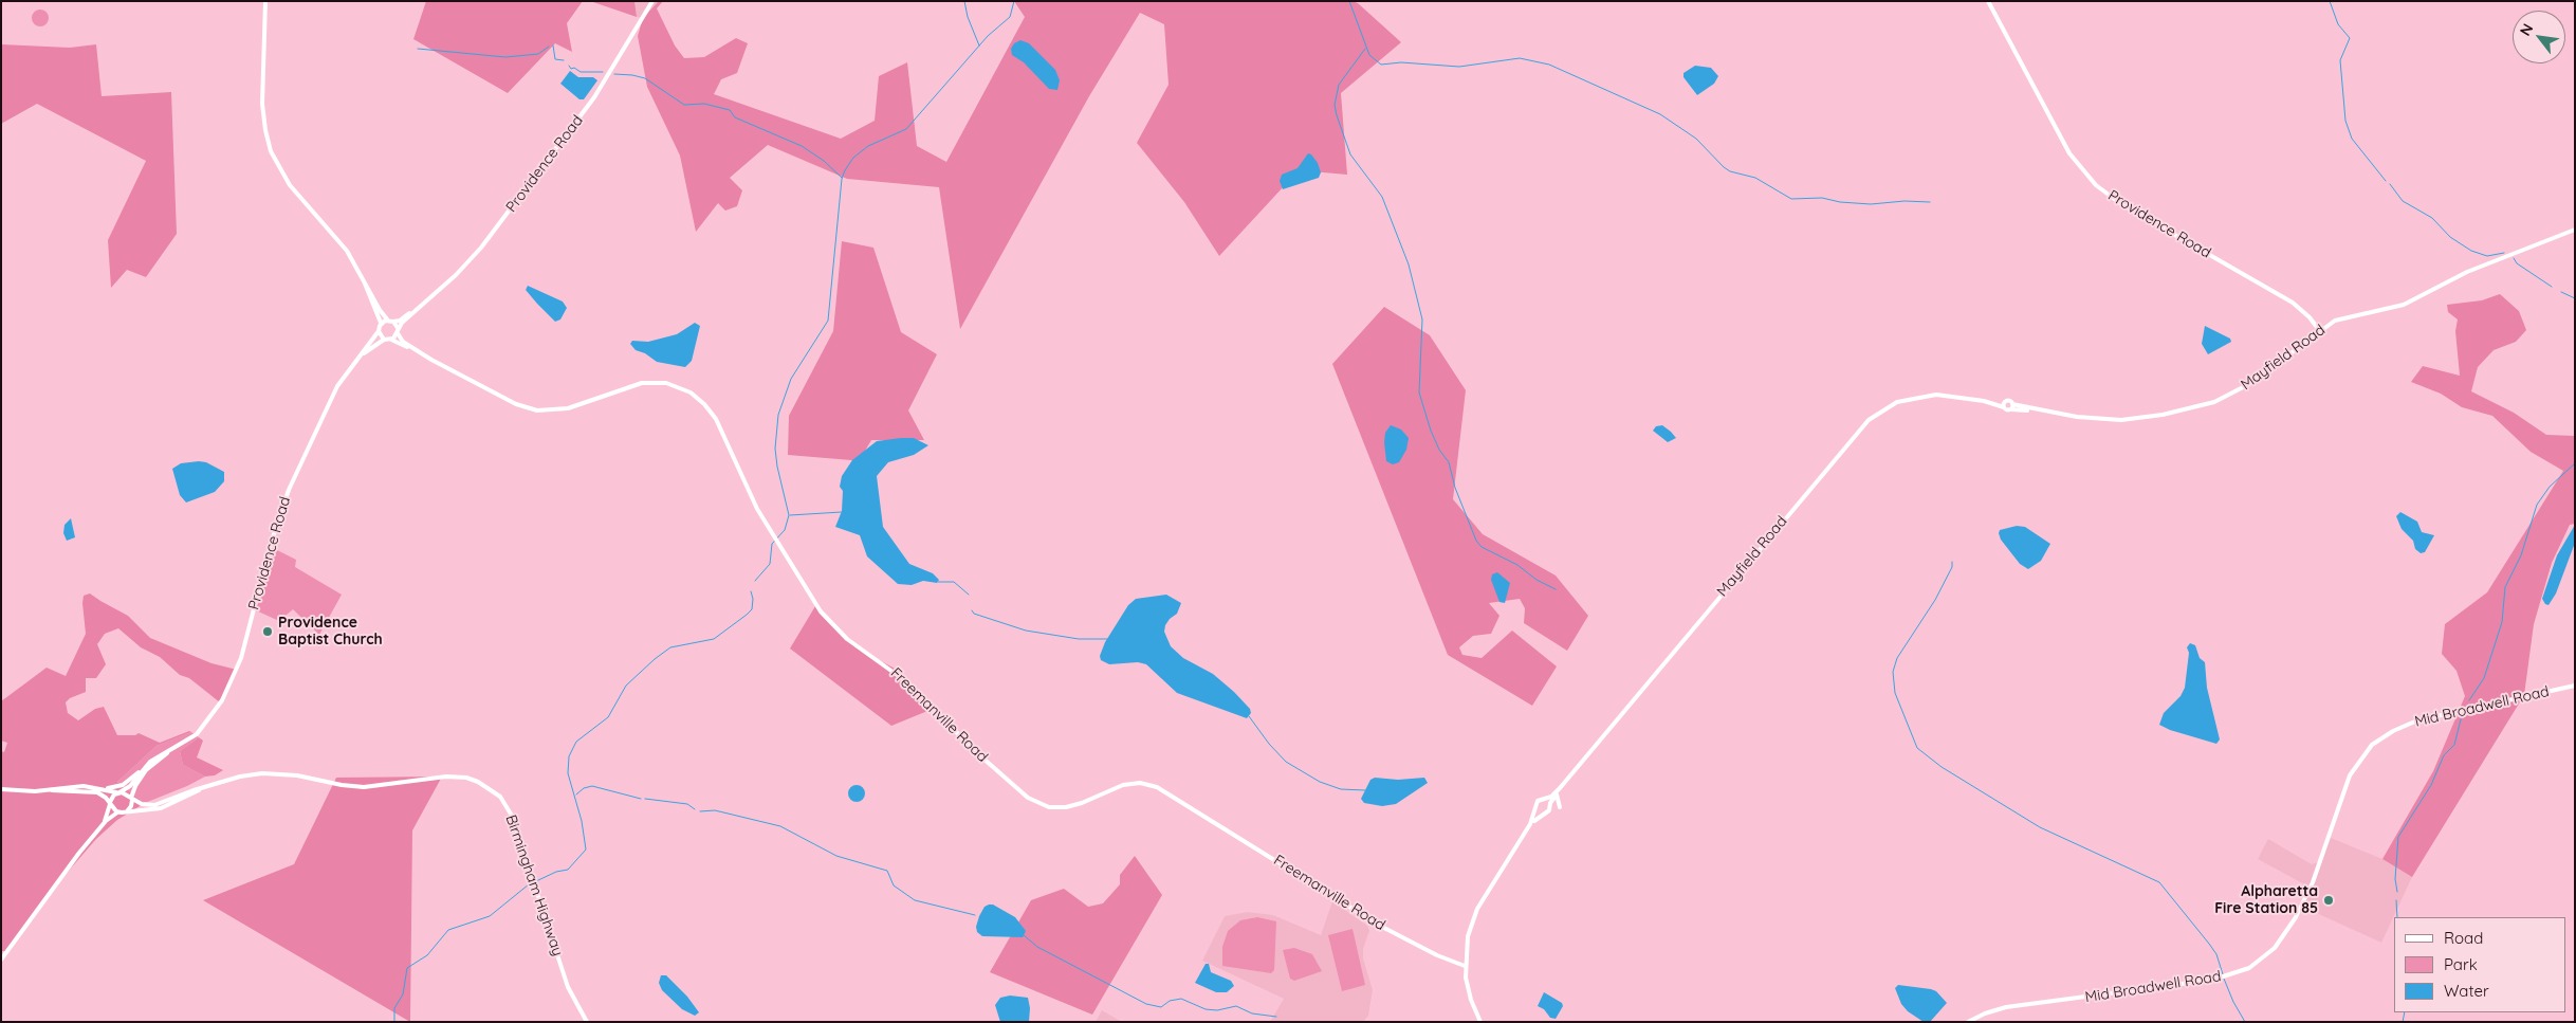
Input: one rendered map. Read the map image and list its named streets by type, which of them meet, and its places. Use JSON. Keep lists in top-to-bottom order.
{
  "streets": {
    "street": [
      "Providence Road",
      "Mayfield Road",
      "Mid Broadwell Road",
      "Freemanville Road",
      "Birmingham Highway"
    ]
  },
  "crossings": [
    ["Providence Road", "Mayfield Road"],
    ["Providence Road", "Freemanville Road"],
    ["Providence Road", "Birmingham Highway"]
  ],
  "places": ["Providence Baptist Church", "Alpharetta Fire Station 85"],
  "legend": ["Road", "Park", "Water"],
  "north": "top left"
}
